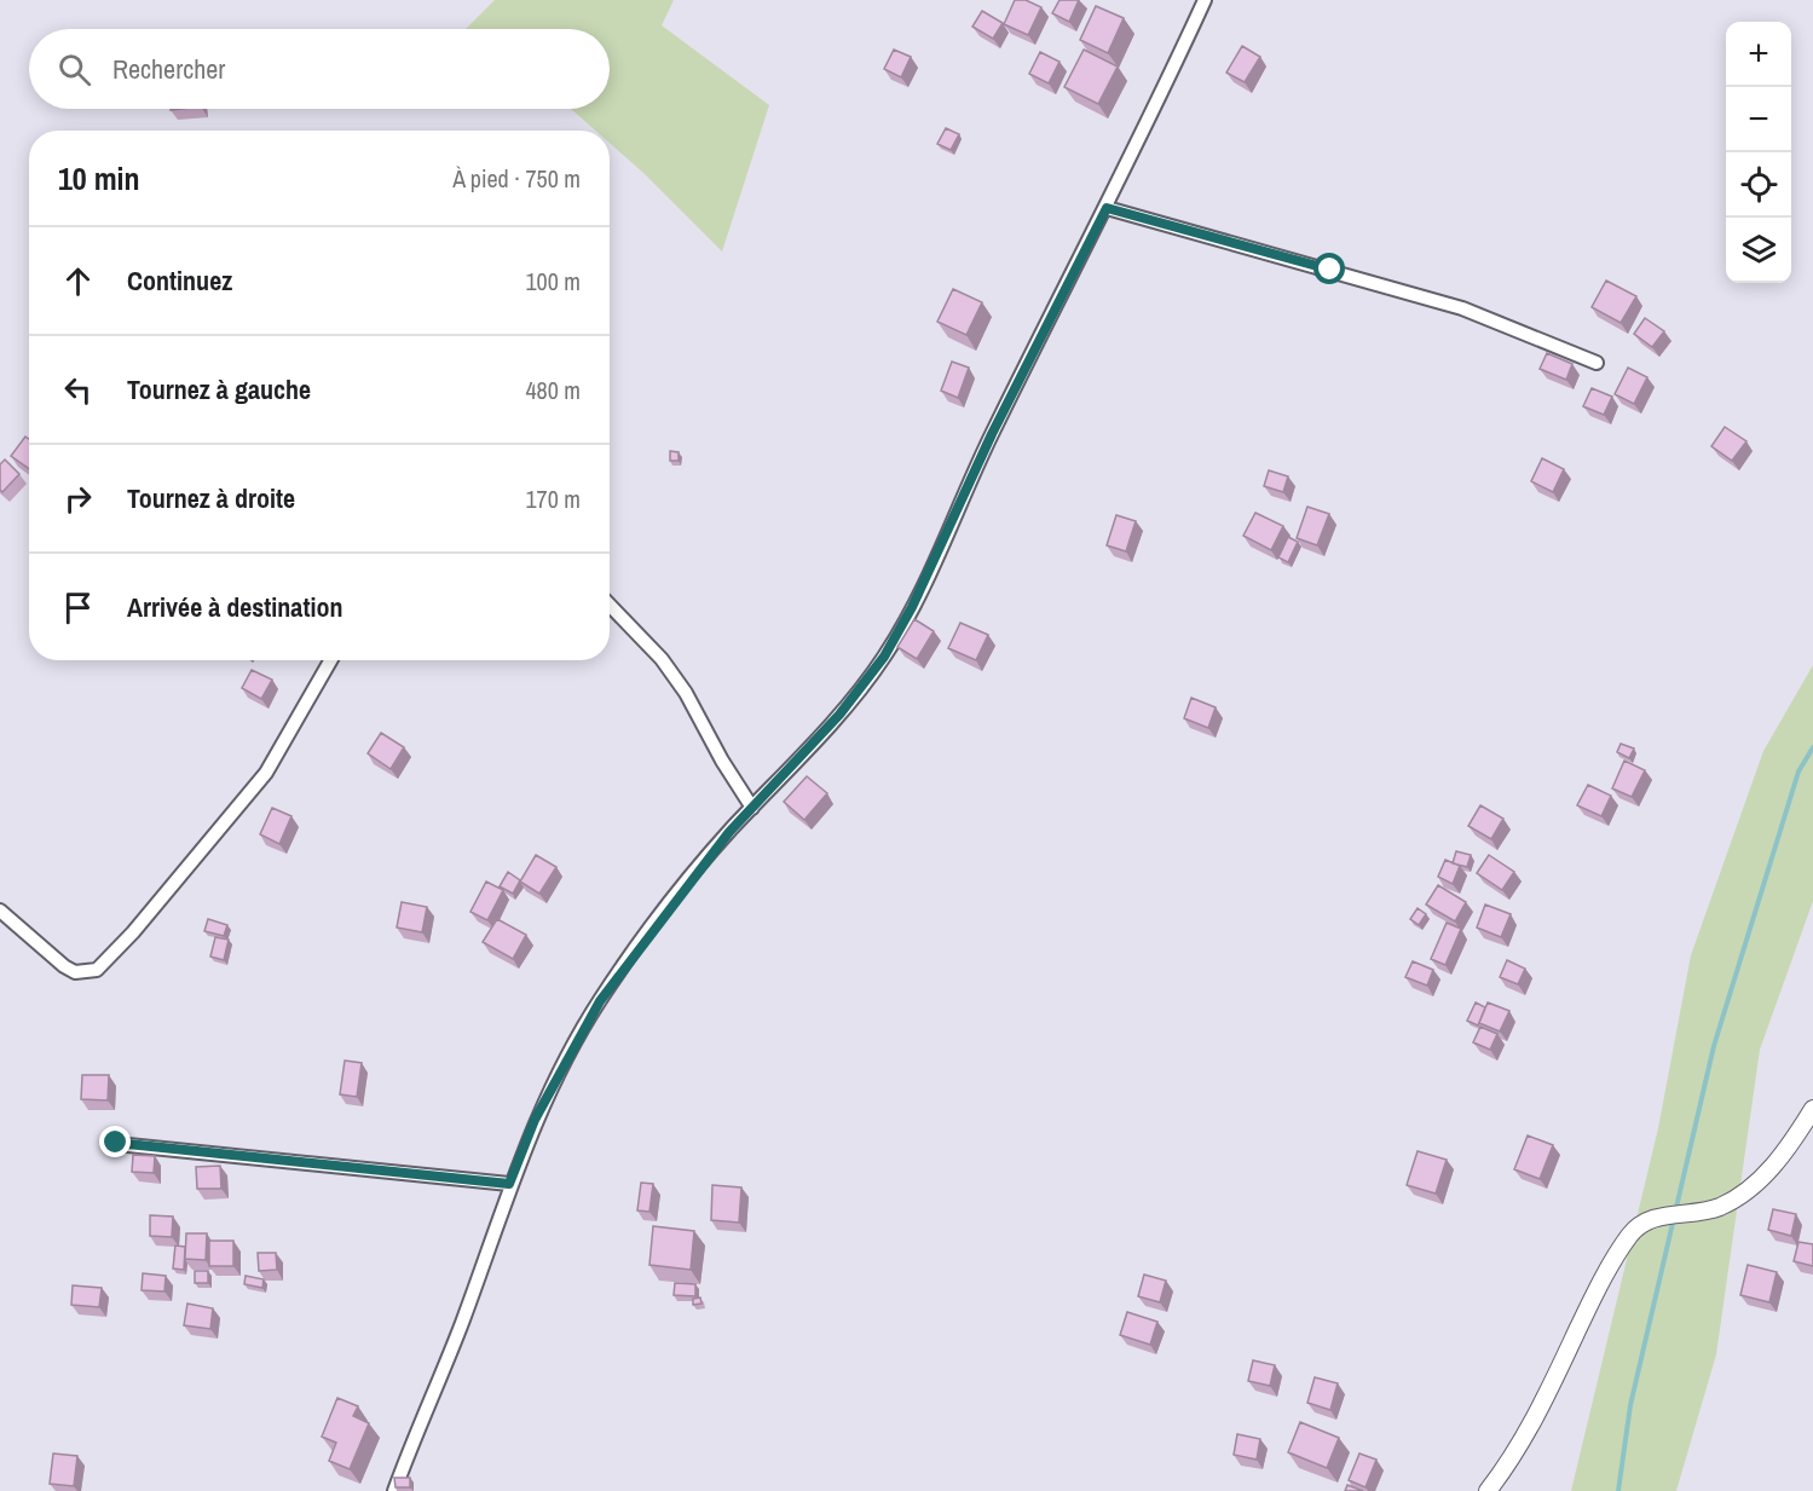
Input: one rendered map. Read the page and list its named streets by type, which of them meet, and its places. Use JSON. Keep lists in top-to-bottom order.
{
  "page": {
    "map_buttons": ["+", "−"],
    "search": "Rechercher",
    "heading": ["10 min", "À pied · 750 m"],
    "list": [
      ["Continuez", "100 m"],
      ["Tournez à gauche", "480 m"],
      ["Tournez à droite", "170 m"],
      "Arrivée à destination"
    ]
  }
}
